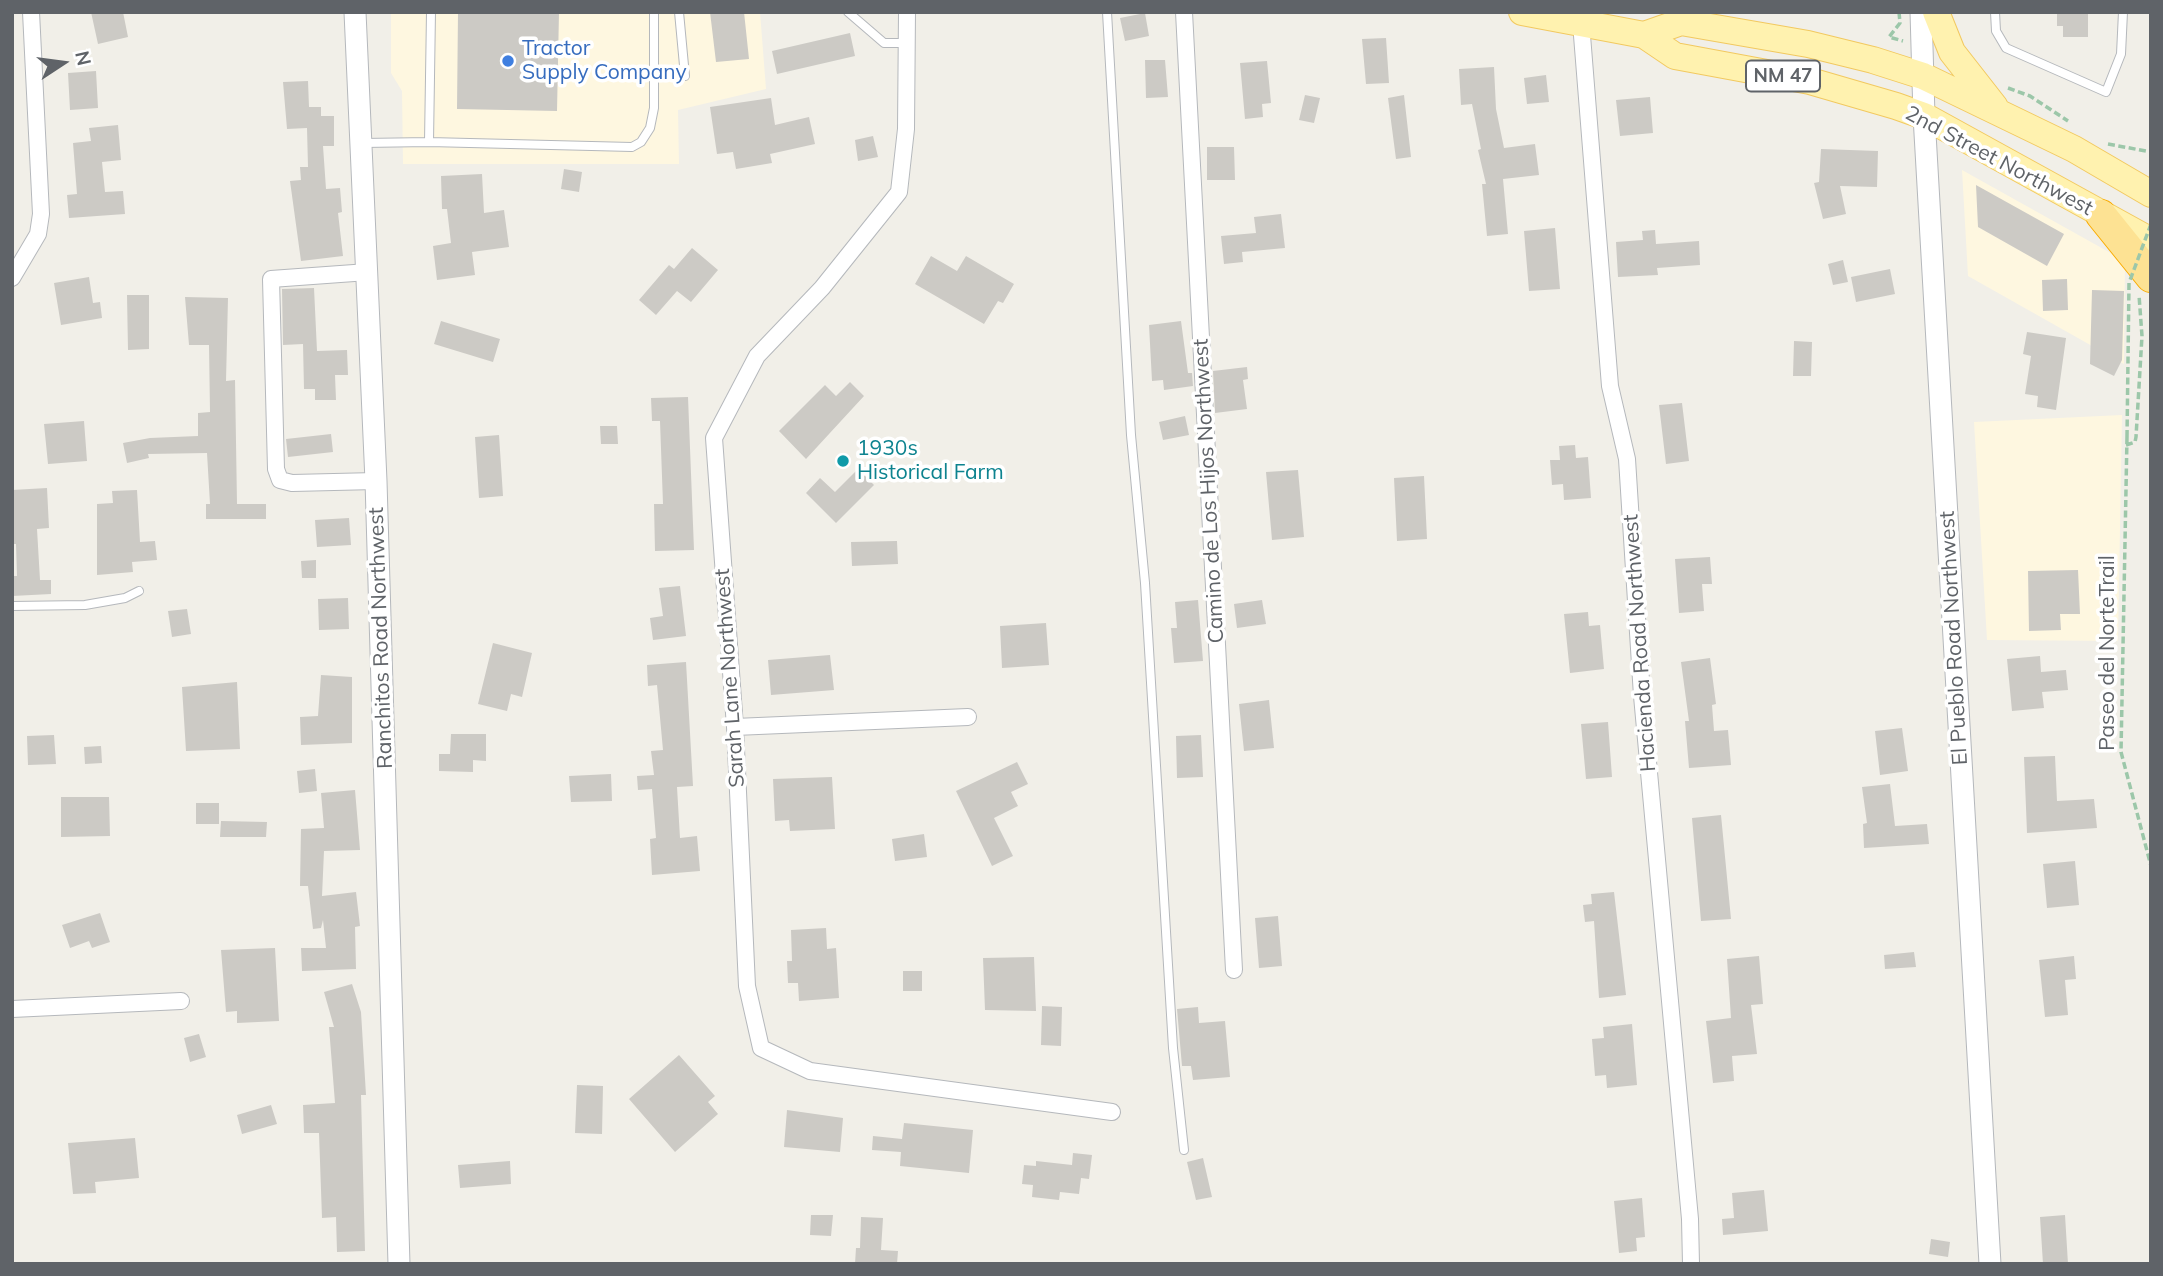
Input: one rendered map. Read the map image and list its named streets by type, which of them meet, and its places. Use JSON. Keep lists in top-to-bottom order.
{
  "streets": {
    "main road": ["NM 47", "2nd Street Northwest"],
    "street": [
      "Camino de Los Hijos Northwest",
      "Ranchitos Road Northwest",
      "El Pueblo Road Northwest",
      "Hacienda Road Northwest",
      "Sarah Lane Northwest"
    ],
    "path": ["Paseo del NorteTrail"]
  },
  "crossings": [
    ["2nd Street Northwest", "El Pueblo Road Northwest"],
    ["2nd Street Northwest", "Hacienda Road Northwest"]
  ],
  "places": ["Tractor Supply Company", "1930s Historical Farm"],
  "north": "right"
}
